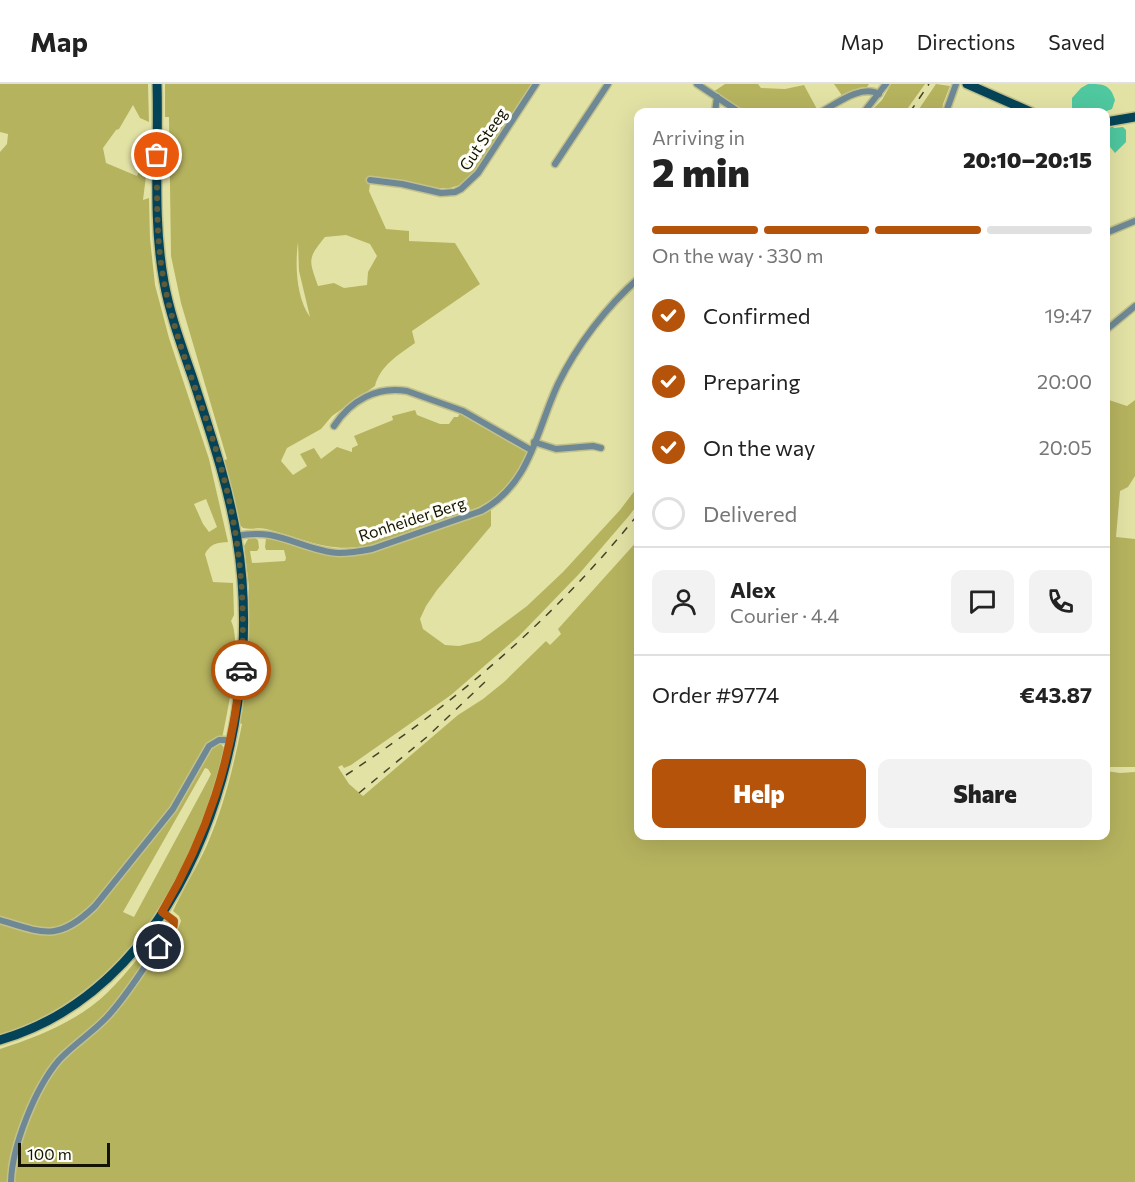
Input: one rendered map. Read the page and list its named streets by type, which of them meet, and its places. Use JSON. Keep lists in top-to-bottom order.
{
  "streets": {
    "street": ["Gut Steeg", "Ronheider Berg"]
  },
  "scale_bar": "100 m",
  "page": {
    "header": "Map",
    "nav": ["Map", "Directions", "Saved"],
    "heading": ["2 min", "Arriving in", "20:10–20:15"],
    "panel": [
      "Alex",
      "Courier · 4.4",
      "Order #9774",
      "€43.87"
    ],
    "bar": "On the way · 330 m",
    "list": [
      ["Confirmed", "19:47"],
      ["Preparing", "20:00"],
      ["On the way", "20:05"],
      "Delivered"
    ],
    "buttons": ["Help", "Share"],
    "scale": "100 m"
  }
}
